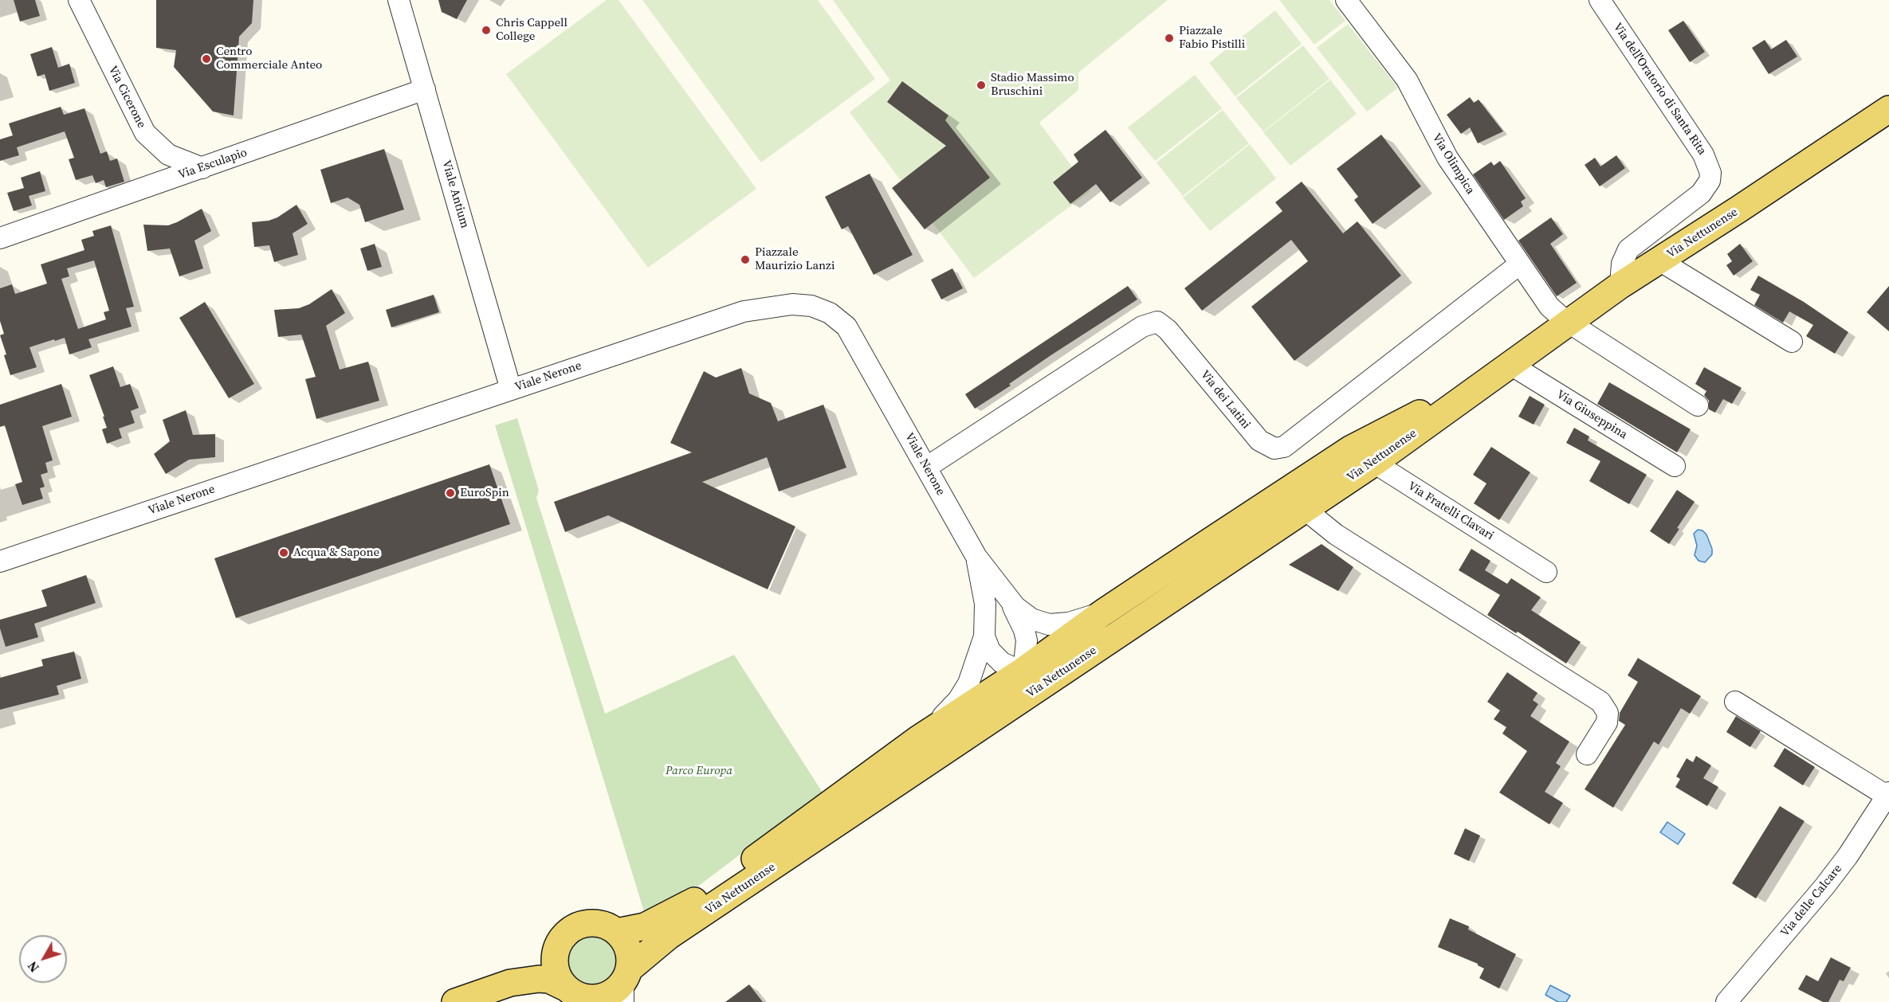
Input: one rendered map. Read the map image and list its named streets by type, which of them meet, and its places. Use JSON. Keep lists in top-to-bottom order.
{
  "streets": {
    "main road": ["Via Nettunense"],
    "street": [
      "Via dell'Oratorio di Santa Rita",
      "Via Cicerone",
      "Via Esculapio",
      "Via Olimpica",
      "Viale Antium",
      "Viale Nerone",
      "Via dei Latini",
      "Via Giuseppina",
      "Via Fratelli Clavari",
      "Via delle Calcare"
    ]
  },
  "crossings": [
    ["Via dell'Oratorio di Santa Rita", "Via Nettunense"],
    ["Via Cicerone", "Via Esculapio"],
    ["Via Esculapio", "Viale Antium"],
    ["Via Olimpica", "Via Nettunense"],
    ["Via Olimpica", "Via dei Latini"],
    ["Viale Antium", "Viale Nerone"],
    ["Via Nettunense", "Viale Nerone"],
    ["Via Nettunense", "Via Giuseppina"],
    ["Via Nettunense", "Via Fratelli Clavari"],
    ["Viale Nerone", "Via dei Latini"]
  ],
  "parks": ["Parco Europa"],
  "places": [
    "Chris Cappell College",
    "Piazzale Fabio Pistilli",
    "Centro Commerciale Anteo",
    "Stadio Massimo Bruschini",
    "Piazzale Maurizio Lanzi",
    "EuroSpin",
    "Acqua & Sapone"
  ],
  "north": "bottom left"
}
